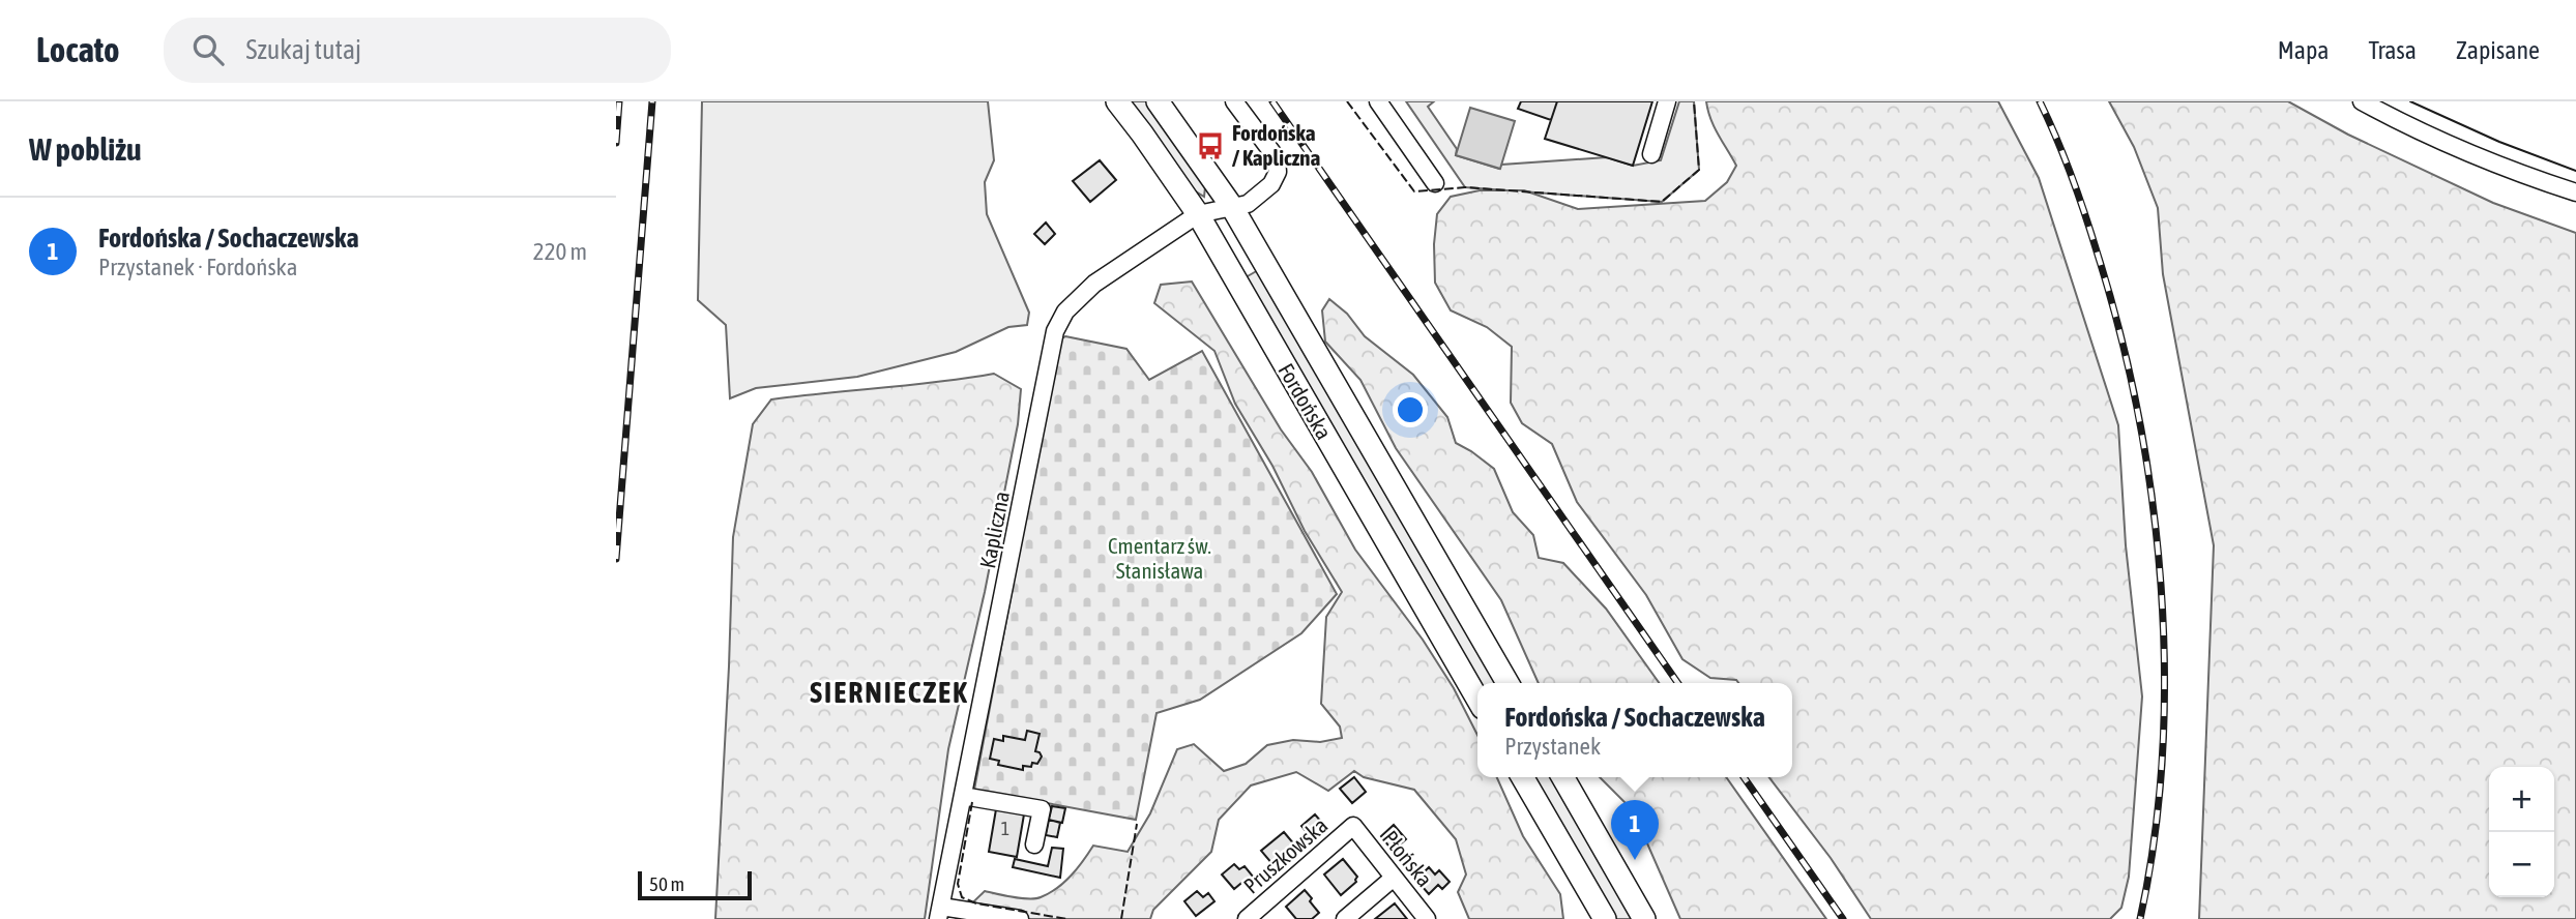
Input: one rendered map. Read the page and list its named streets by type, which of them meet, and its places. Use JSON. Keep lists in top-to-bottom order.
{
  "streets": {
    "main road": ["Fordońska"],
    "street": ["Kapliczna", "Pruszkowska", "Płońska"]
  },
  "crossings": [
    ["Fordońska", "Kapliczna"],
    ["Pruszkowska", "Płońska"]
  ],
  "districts": ["SIERNIECZEK"],
  "parks": ["Cmentarz św. Stanisława"],
  "places": {
    "bus stop": ["Fordońska / Kapliczna"]
  },
  "house_numbers": ["1"],
  "scale_bar": "50 m",
  "page": {
    "header": "Locato",
    "search": "Szukaj tutaj",
    "nav": ["Mapa", "Trasa", "Zapisane"],
    "heading": "W pobliżu",
    "list": [
      {
        "mark": "1",
        "name": "Fordońska / Sochaczewska",
        "note": "Przystanek · Fordońska",
        "value": "220 m"
      }
    ],
    "popup": ["Fordońska / Sochaczewska", "Przystanek"],
    "map_buttons": ["+", "−"],
    "pins": "1",
    "scale": "50 m"
  }
}
